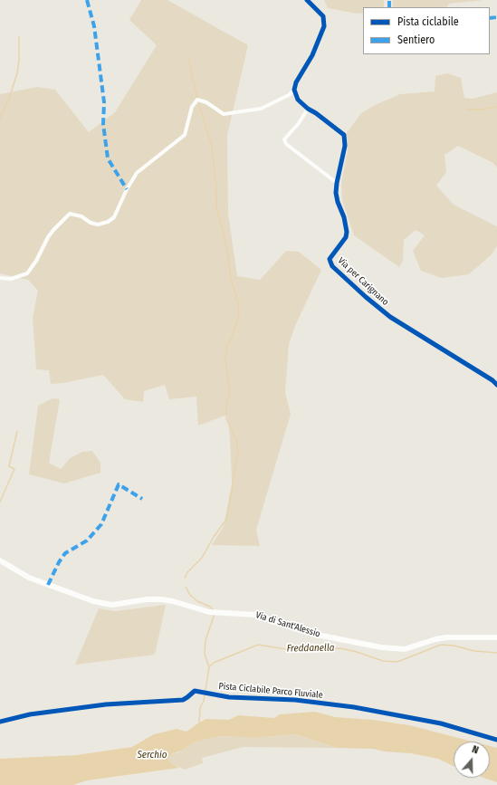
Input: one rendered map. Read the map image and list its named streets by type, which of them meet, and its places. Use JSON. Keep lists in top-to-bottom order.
{
  "streets": {
    "street": ["Via per Carignano", "Via di Sant'Alessio"],
    "cycle path": ["Pista Ciclabile Parco Fluviale"]
  },
  "water": ["Freddanella", "Serchio"],
  "legend": ["Pista ciclabile", "Sentiero"],
  "north": "top"
}
